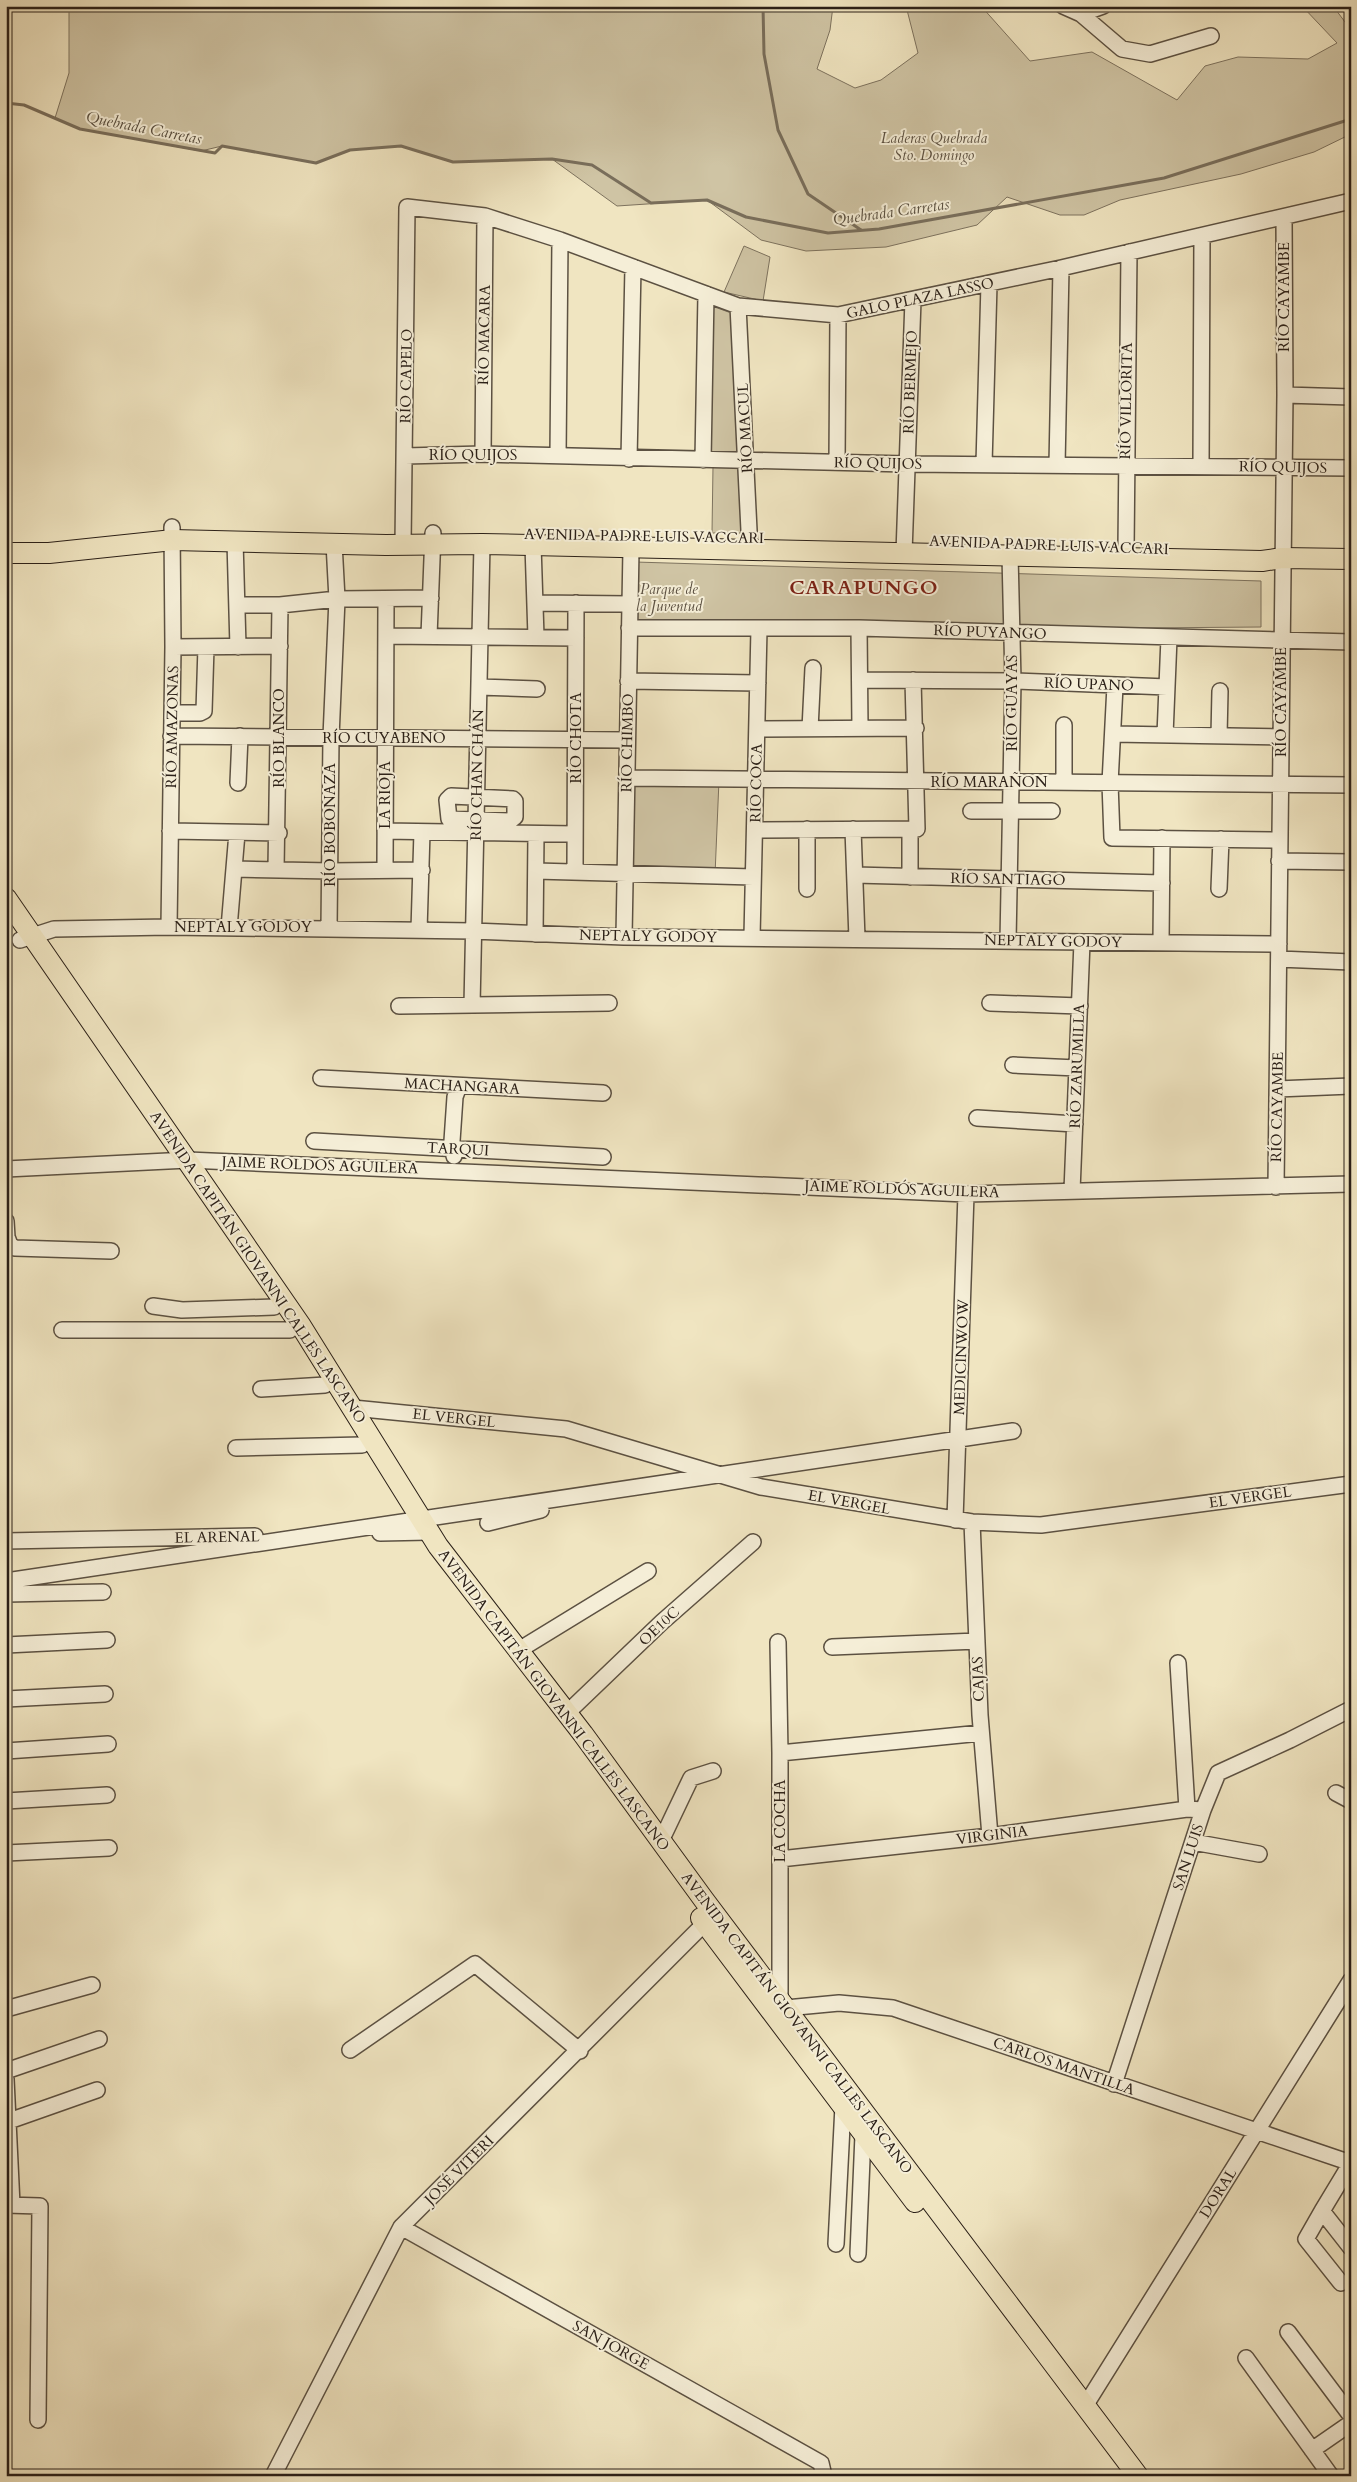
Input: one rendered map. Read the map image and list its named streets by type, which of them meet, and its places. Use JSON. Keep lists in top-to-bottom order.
{
  "streets": {
    "main road": ["AVENIDA PADRE LUIS VACCARI", "AVENIDA CAPITÁN GIOVANNI CALLES LASCANO"],
    "street": [
      "RÍO CAYAMBE",
      "GALO PLAZA LASSO",
      "RÍO MACARA",
      "RÍO CAPELO",
      "RÍO BERMEJO",
      "RÍO VILLORITA",
      "RÍO MACUL",
      "RÍO QUIJOS",
      "RÍO PUYANGO",
      "RÍO UPANO",
      "RÍO GUAYAS",
      "RÍO AMAZONAS",
      "RÍO BLANCO",
      "RÍO CUYABENO",
      "RÍO CHOTA",
      "RÍO CHIMBO",
      "RÍO CHAN CHÁN",
      "RÍO MARAÑON",
      "RÍO COCA",
      "LA RIOJA",
      "RÍO BOBONAZA",
      "RÍO SANTIAGO",
      "NEPTALY GODOY",
      "RÍO ZARUMILLA",
      "MACHANGARA",
      "TARQUI",
      "JAIME ROLDOS AGUILERA",
      "JAIME ROLDÓS AGUILERA",
      "MEDICINWOW",
      "EL VERGEL",
      "EL ARENAL",
      "OE10C",
      "CAJAS",
      "LA COCHA",
      "VIRGINIA",
      "SAN LUIS",
      "CARLOS MANTILLA",
      "JOSÉ VITERI",
      "DORAL",
      "SAN JORGE"
    ]
  },
  "crossings": [
    ["RÍO CAYAMBE", "GALO PLAZA LASSO"],
    ["RÍO CAYAMBE", "RÍO QUIJOS"],
    ["RÍO CAYAMBE", "AVENIDA PADRE LUIS VACCARI"],
    ["RÍO CAYAMBE", "RÍO PUYANGO"],
    ["RÍO CAYAMBE", "RÍO MARAÑON"],
    ["RÍO CAYAMBE", "NEPTALY GODOY"],
    ["RÍO CAYAMBE", "JAIME ROLDÓS AGUILERA"],
    ["GALO PLAZA LASSO", "RÍO MACARA"],
    ["GALO PLAZA LASSO", "RÍO CAPELO"],
    ["GALO PLAZA LASSO", "RÍO BERMEJO"],
    ["GALO PLAZA LASSO", "RÍO VILLORITA"],
    ["GALO PLAZA LASSO", "RÍO MACUL"],
    ["RÍO MACARA", "RÍO QUIJOS"],
    ["RÍO CAPELO", "RÍO QUIJOS"],
    ["RÍO CAPELO", "AVENIDA PADRE LUIS VACCARI"],
    ["RÍO BERMEJO", "RÍO QUIJOS"],
    ["RÍO BERMEJO", "AVENIDA PADRE LUIS VACCARI"],
    ["RÍO VILLORITA", "RÍO QUIJOS"],
    ["RÍO VILLORITA", "AVENIDA PADRE LUIS VACCARI"],
    ["RÍO MACUL", "RÍO QUIJOS"],
    ["RÍO MACUL", "AVENIDA PADRE LUIS VACCARI"],
    ["AVENIDA PADRE LUIS VACCARI", "RÍO GUAYAS"],
    ["AVENIDA PADRE LUIS VACCARI", "RÍO AMAZONAS"],
    ["AVENIDA PADRE LUIS VACCARI", "RÍO CHIMBO"],
    ["AVENIDA PADRE LUIS VACCARI", "RÍO CHAN CHÁN"],
    ["AVENIDA PADRE LUIS VACCARI", "RÍO BOBONAZA"],
    ["RÍO PUYANGO", "RÍO GUAYAS"],
    ["RÍO PUYANGO", "RÍO CHIMBO"],
    ["RÍO PUYANGO", "RÍO COCA"],
    ["RÍO UPANO", "RÍO GUAYAS"],
    ["RÍO GUAYAS", "RÍO MARAÑON"],
    ["RÍO GUAYAS", "RÍO SANTIAGO"],
    ["RÍO GUAYAS", "NEPTALY GODOY"],
    ["RÍO AMAZONAS", "RÍO CUYABENO"],
    ["RÍO AMAZONAS", "NEPTALY GODOY"],
    ["RÍO BLANCO", "RÍO CUYABENO"],
    ["RÍO CUYABENO", "RÍO CHOTA"],
    ["RÍO CUYABENO", "RÍO CHIMBO"],
    ["RÍO CUYABENO", "RÍO CHAN CHÁN"],
    ["RÍO CUYABENO", "LA RIOJA"],
    ["RÍO CUYABENO", "RÍO BOBONAZA"],
    ["RÍO CHIMBO", "RÍO MARAÑON"],
    ["RÍO CHIMBO", "NEPTALY GODOY"],
    ["RÍO CHAN CHÁN", "NEPTALY GODOY"],
    ["RÍO MARAÑON", "RÍO COCA"],
    ["RÍO COCA", "NEPTALY GODOY"],
    ["RÍO BOBONAZA", "NEPTALY GODOY"],
    ["NEPTALY GODOY", "RÍO ZARUMILLA"],
    ["NEPTALY GODOY", "AVENIDA CAPITÁN GIOVANNI CALLES LASCANO"],
    ["RÍO ZARUMILLA", "JAIME ROLDÓS AGUILERA"],
    ["JAIME ROLDOS AGUILERA", "JAIME ROLDÓS AGUILERA"],
    ["JAIME ROLDOS AGUILERA", "AVENIDA CAPITÁN GIOVANNI CALLES LASCANO"],
    ["JAIME ROLDÓS AGUILERA", "MEDICINWOW"],
    ["AVENIDA CAPITÁN GIOVANNI CALLES LASCANO", "EL VERGEL"],
    ["AVENIDA CAPITÁN GIOVANNI CALLES LASCANO", "EL ARENAL"],
    ["AVENIDA CAPITÁN GIOVANNI CALLES LASCANO", "OE10C"],
    ["AVENIDA CAPITÁN GIOVANNI CALLES LASCANO", "LA COCHA"],
    ["AVENIDA CAPITÁN GIOVANNI CALLES LASCANO", "CARLOS MANTILLA"],
    ["AVENIDA CAPITÁN GIOVANNI CALLES LASCANO", "JOSÉ VITERI"],
    ["AVENIDA CAPITÁN GIOVANNI CALLES LASCANO", "DORAL"],
    ["MEDICINWOW", "EL VERGEL"],
    ["EL VERGEL", "CAJAS"],
    ["CAJAS", "VIRGINIA"],
    ["LA COCHA", "VIRGINIA"],
    ["LA COCHA", "CARLOS MANTILLA"],
    ["VIRGINIA", "SAN LUIS"],
    ["SAN LUIS", "CARLOS MANTILLA"],
    ["CARLOS MANTILLA", "DORAL"],
    ["JOSÉ VITERI", "SAN JORGE"]
  ],
  "districts": ["CARAPUNGO"],
  "water": ["Quebrada Carretas"],
  "parks": ["Laderas Quebrada Sto. Domingo", "Parque de la Juventud"]
}
